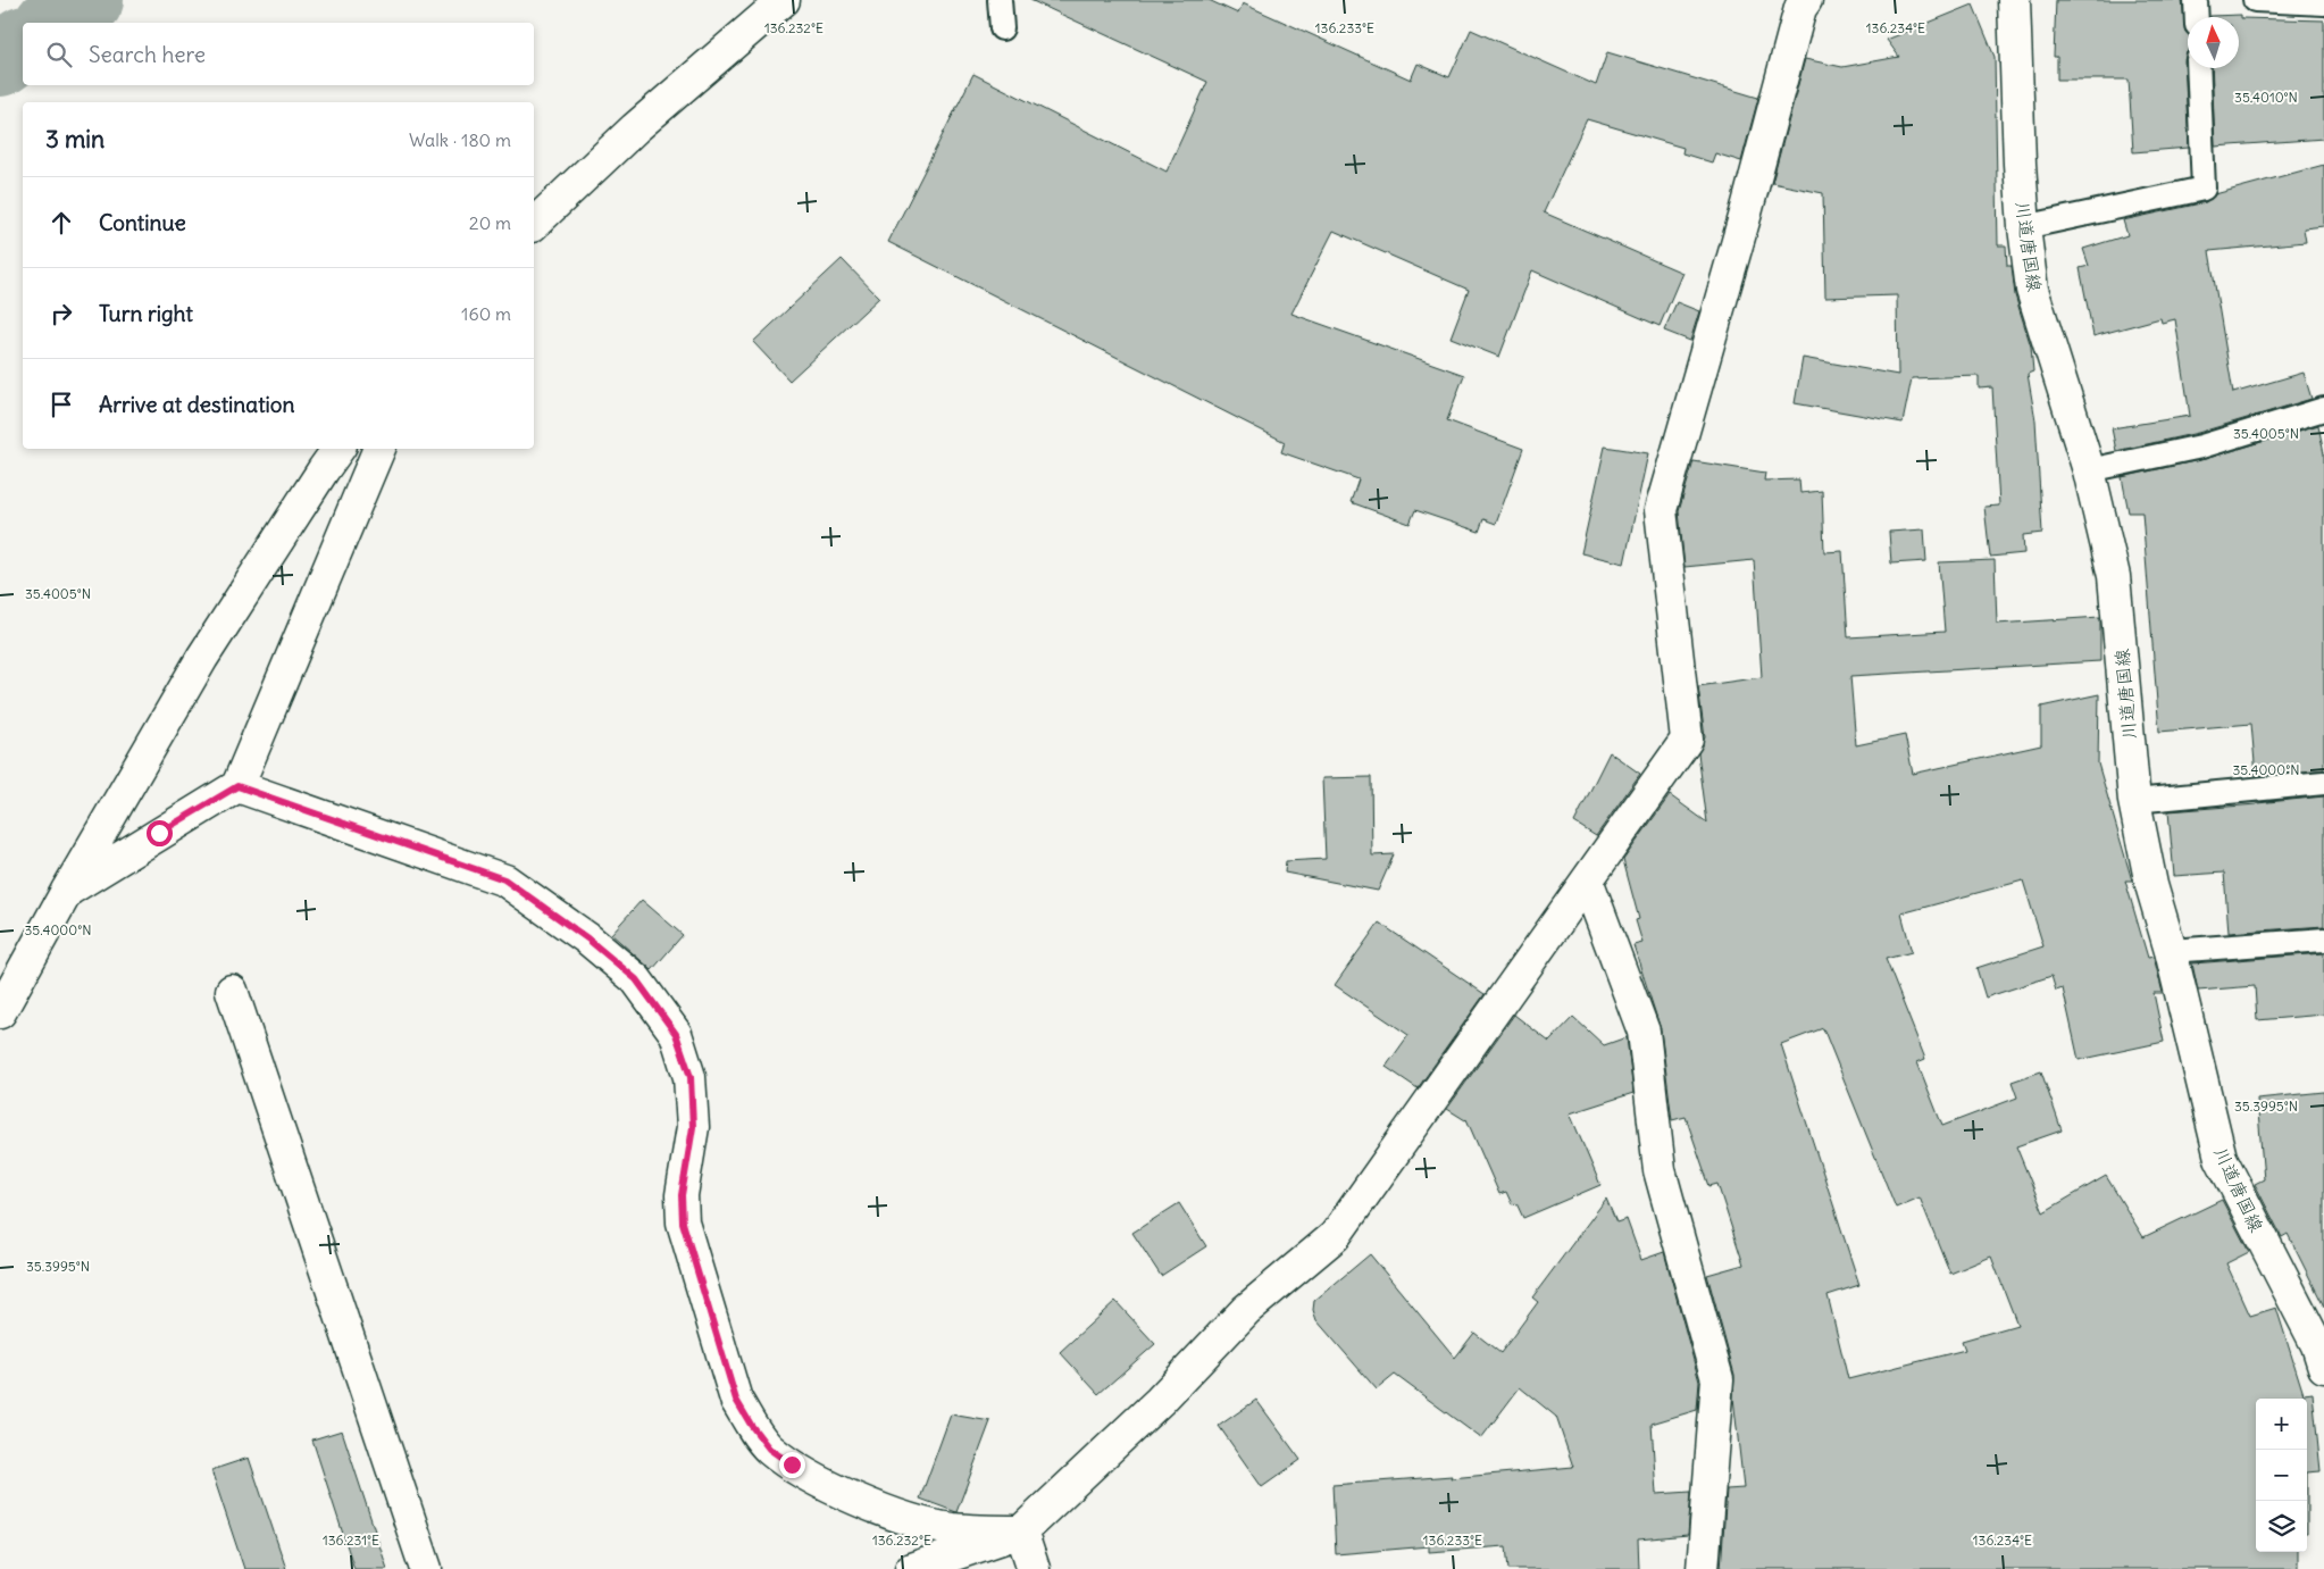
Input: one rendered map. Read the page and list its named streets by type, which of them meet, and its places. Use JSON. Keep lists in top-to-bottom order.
{
  "streets": {
    "street": ["川道唐国線"]
  },
  "north": "top",
  "page": {
    "search": "Search here",
    "heading": ["3 min", "Walk · 180 m"],
    "list": [
      ["Continue", "20 m"],
      ["Turn right", "160 m"],
      "Arrive at destination"
    ],
    "map_buttons": ["+", "−"]
  },
  "coordinates": [
    "136.232°E",
    "136.233°E",
    "136.234°E",
    "35.4010°N",
    "35.4005°N",
    "35.4000°N",
    "35.3995°N",
    "136.231°E"
  ]
}
